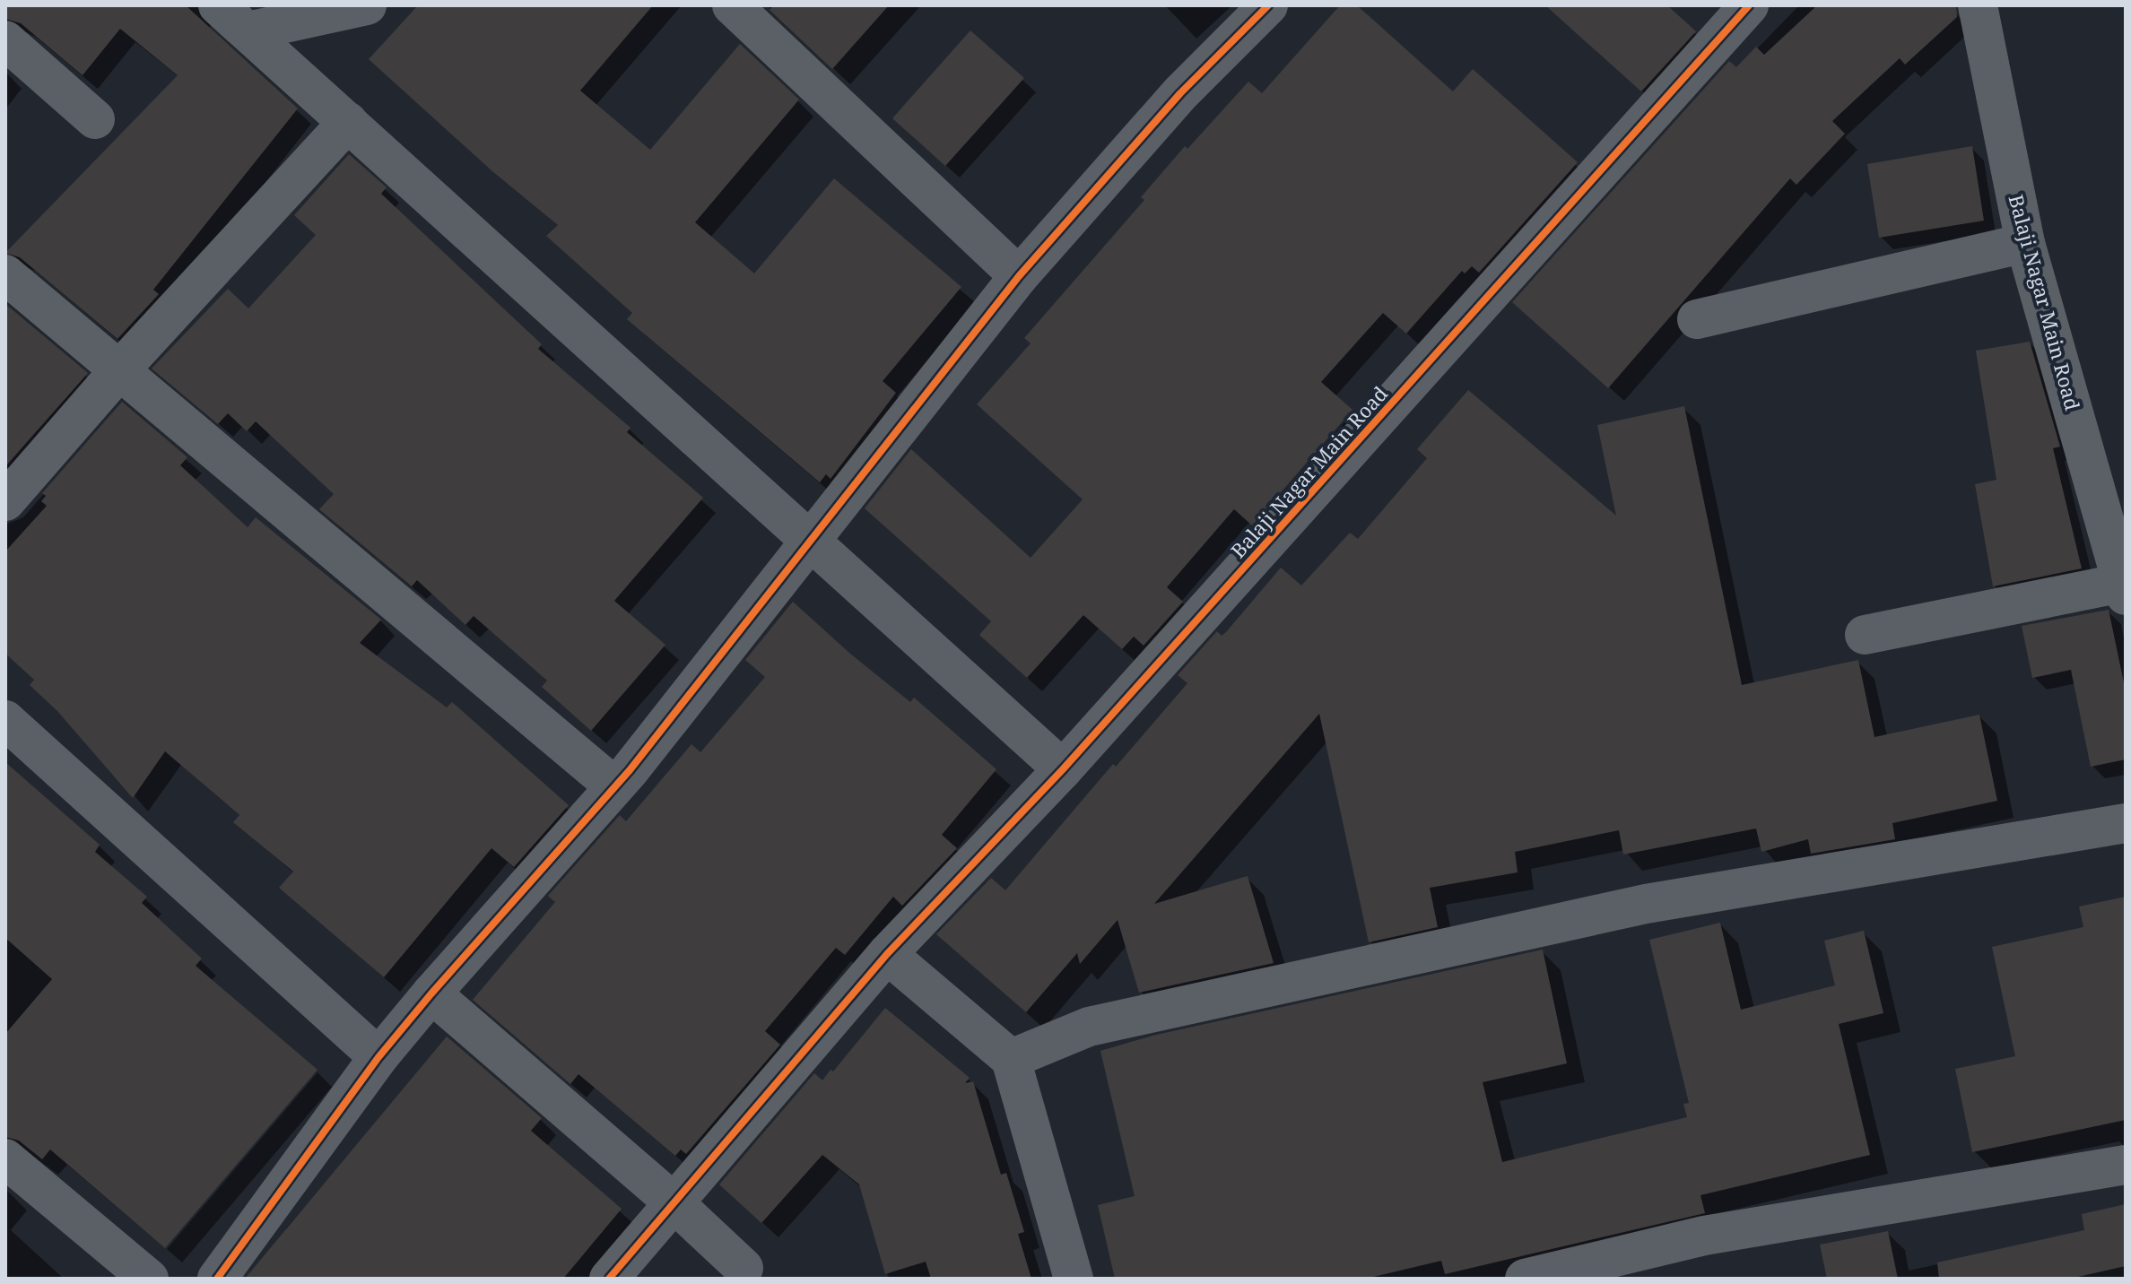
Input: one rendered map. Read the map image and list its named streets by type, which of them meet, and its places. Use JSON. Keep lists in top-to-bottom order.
{
  "streets": {
    "street": ["Balaji Nagar Main Road"]
  }
}
